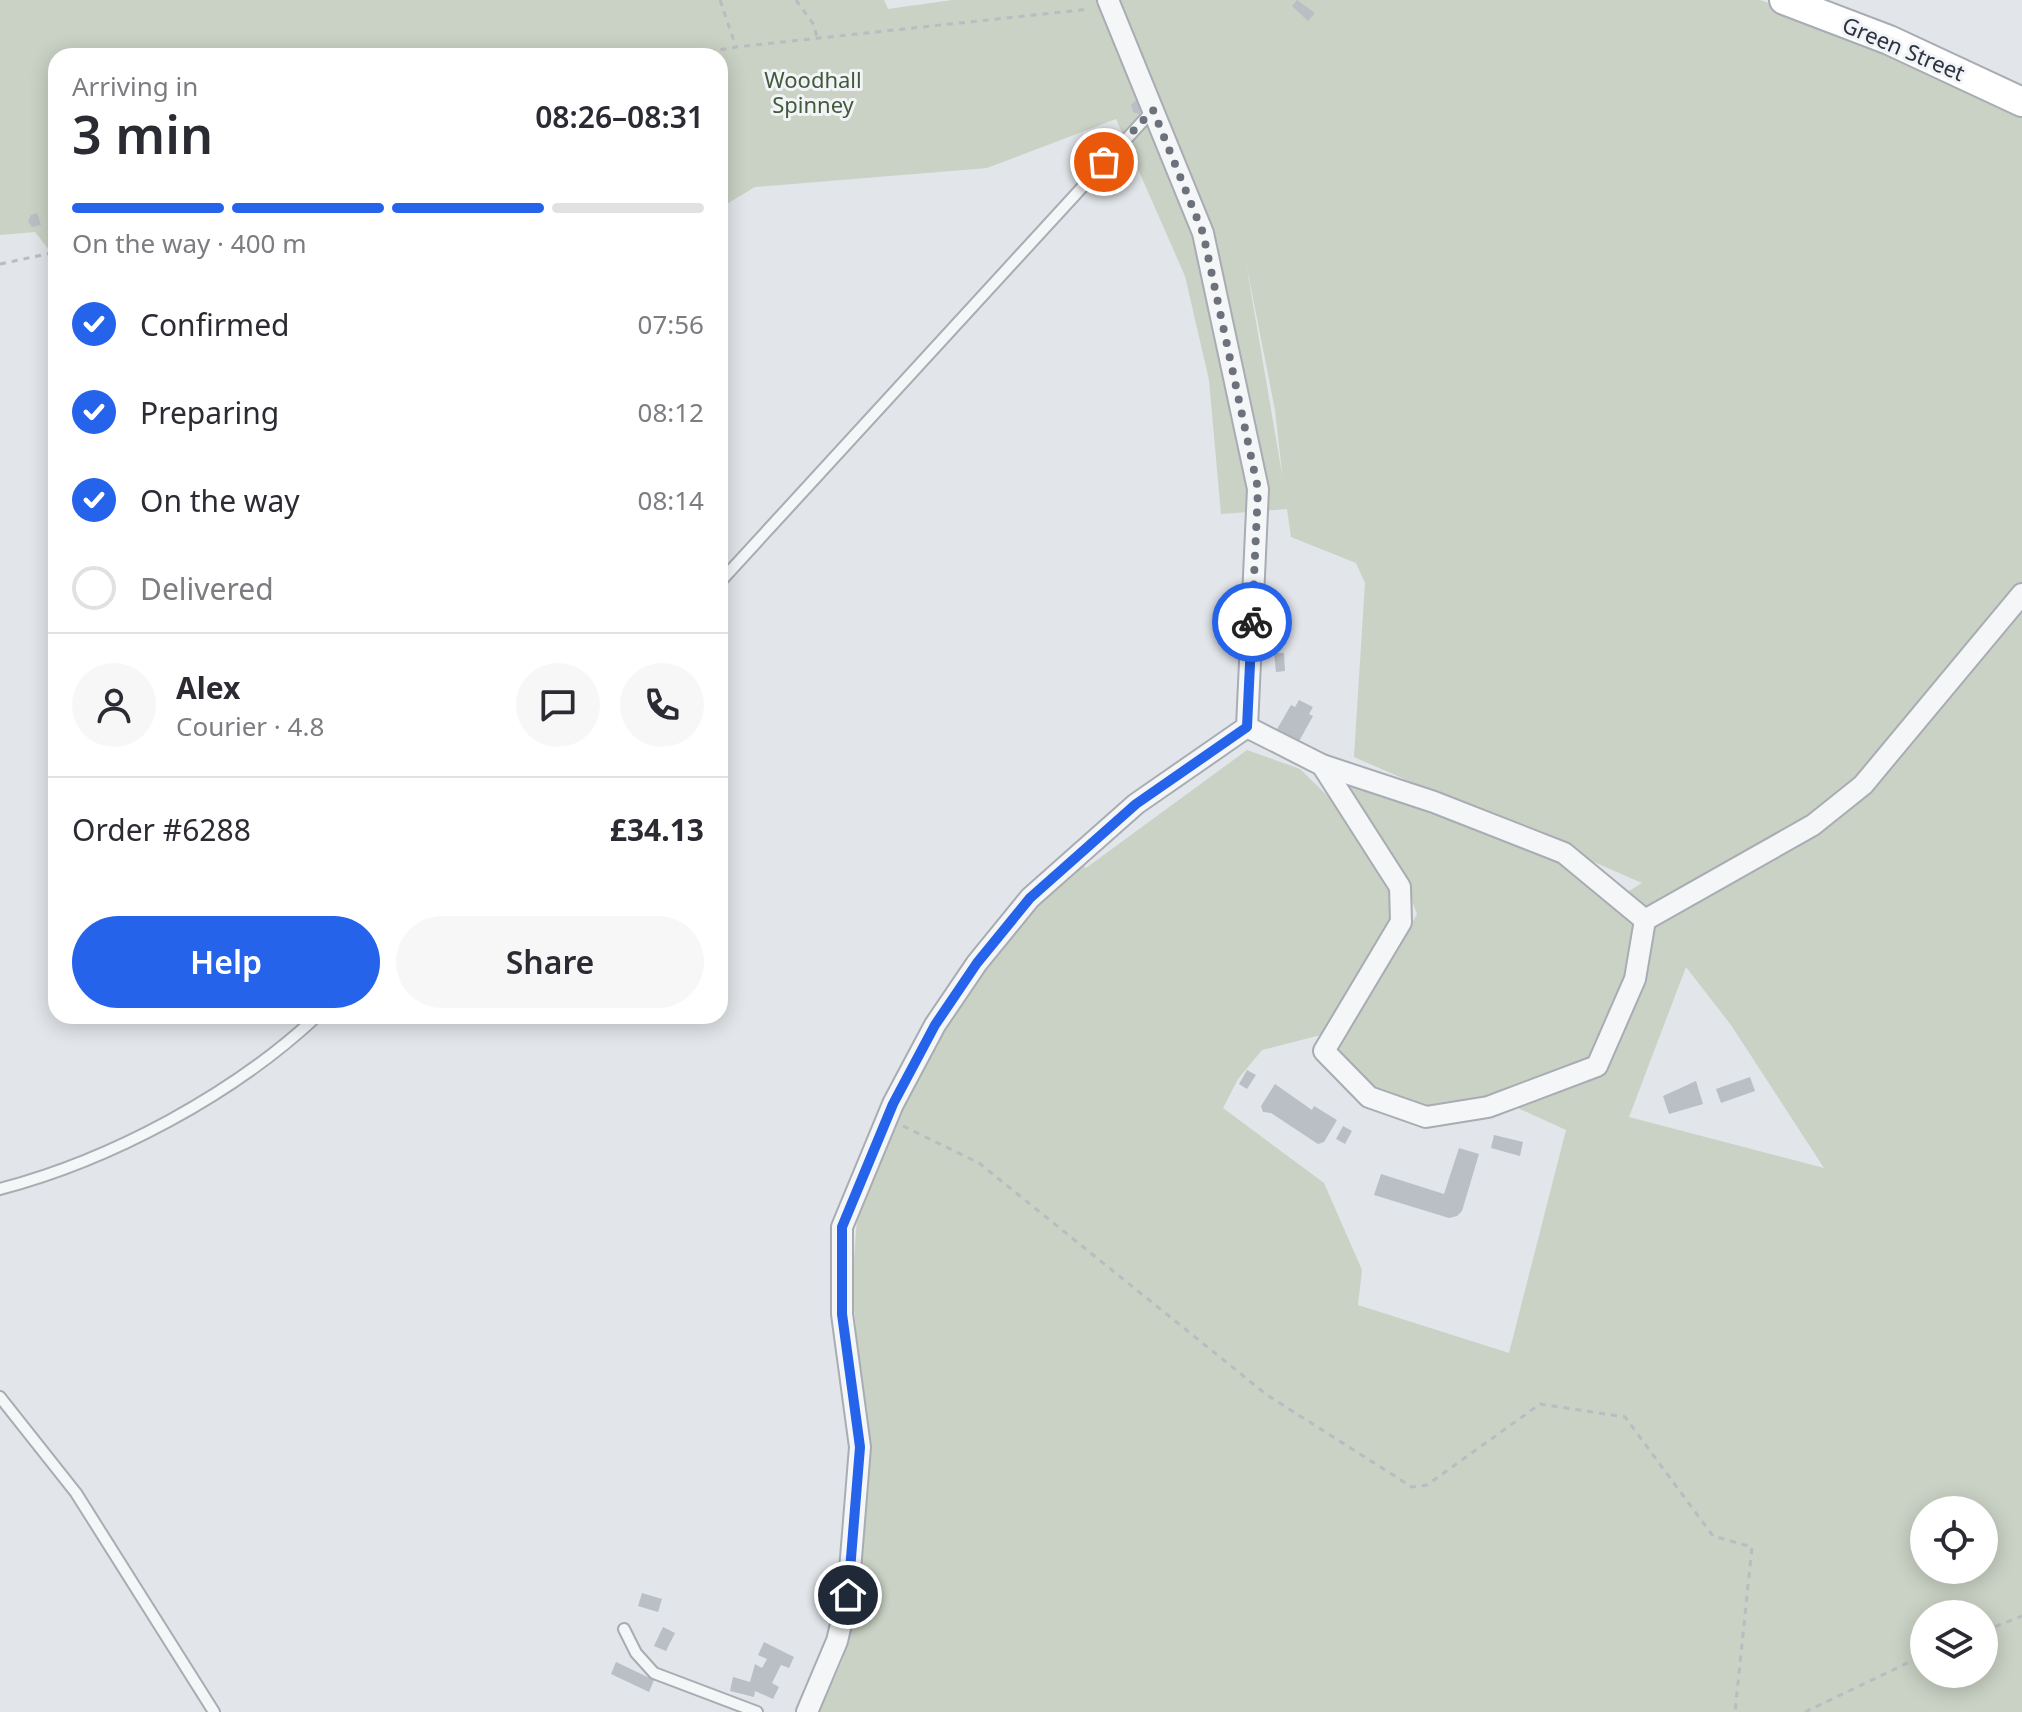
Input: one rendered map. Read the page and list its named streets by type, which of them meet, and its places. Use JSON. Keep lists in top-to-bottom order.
{
  "streets": {
    "main road": ["Green Street"]
  },
  "parks": ["Woodhall Spinney"],
  "page": {
    "heading": ["3 min", "Arriving in", "08:26–08:31"],
    "panel": [
      "Alex",
      "Courier · 4.8",
      "Order #6288",
      "£34.13"
    ],
    "bar": "On the way · 400 m",
    "list": [
      ["Confirmed", "07:56"],
      ["Preparing", "08:12"],
      ["On the way", "08:14"],
      "Delivered"
    ],
    "buttons": ["Help", "Share"]
  }
}
